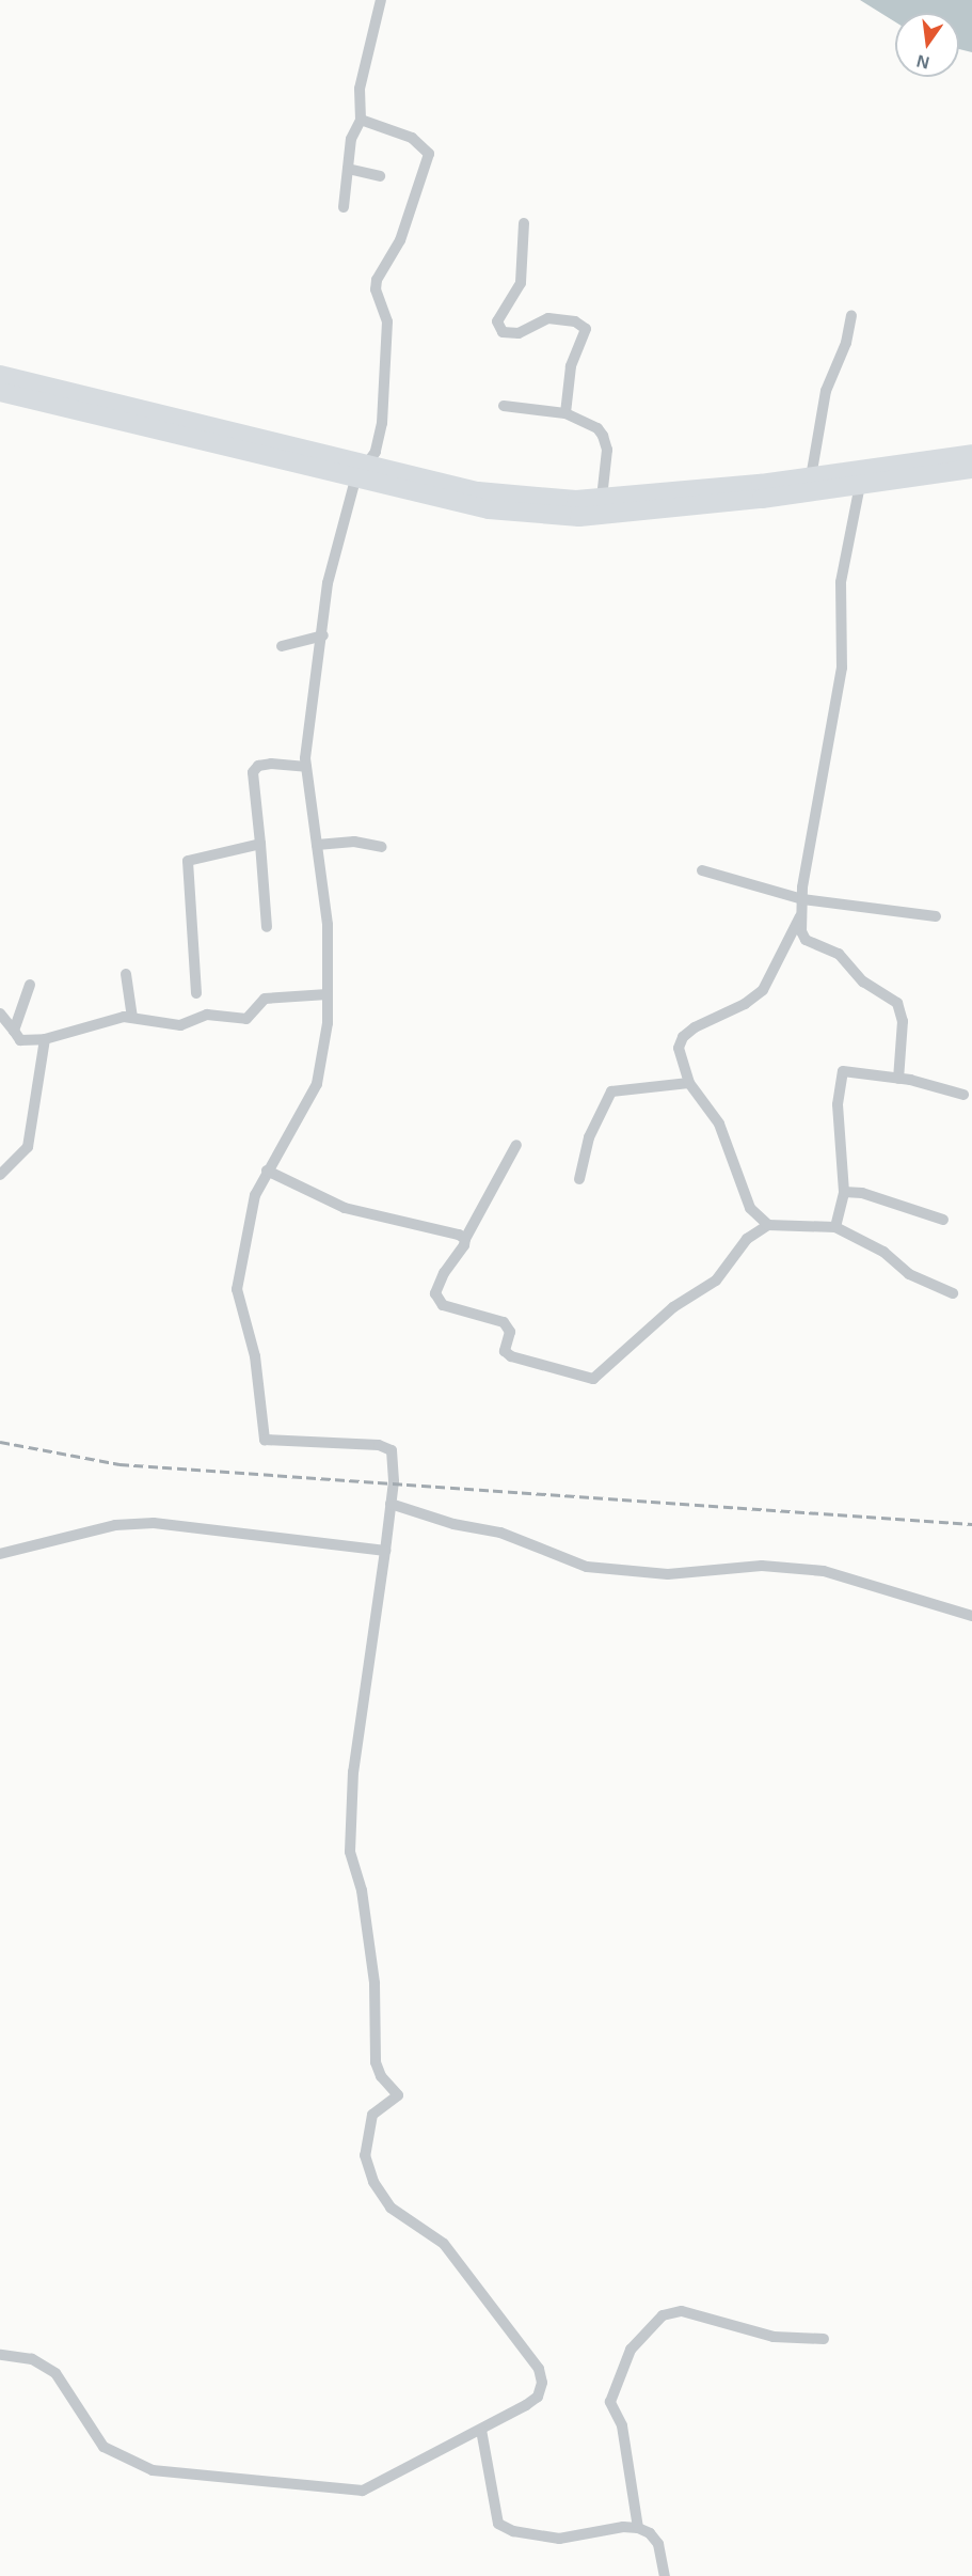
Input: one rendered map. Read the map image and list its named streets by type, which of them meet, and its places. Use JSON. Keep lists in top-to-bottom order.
{
  "north": "bottom"
}
